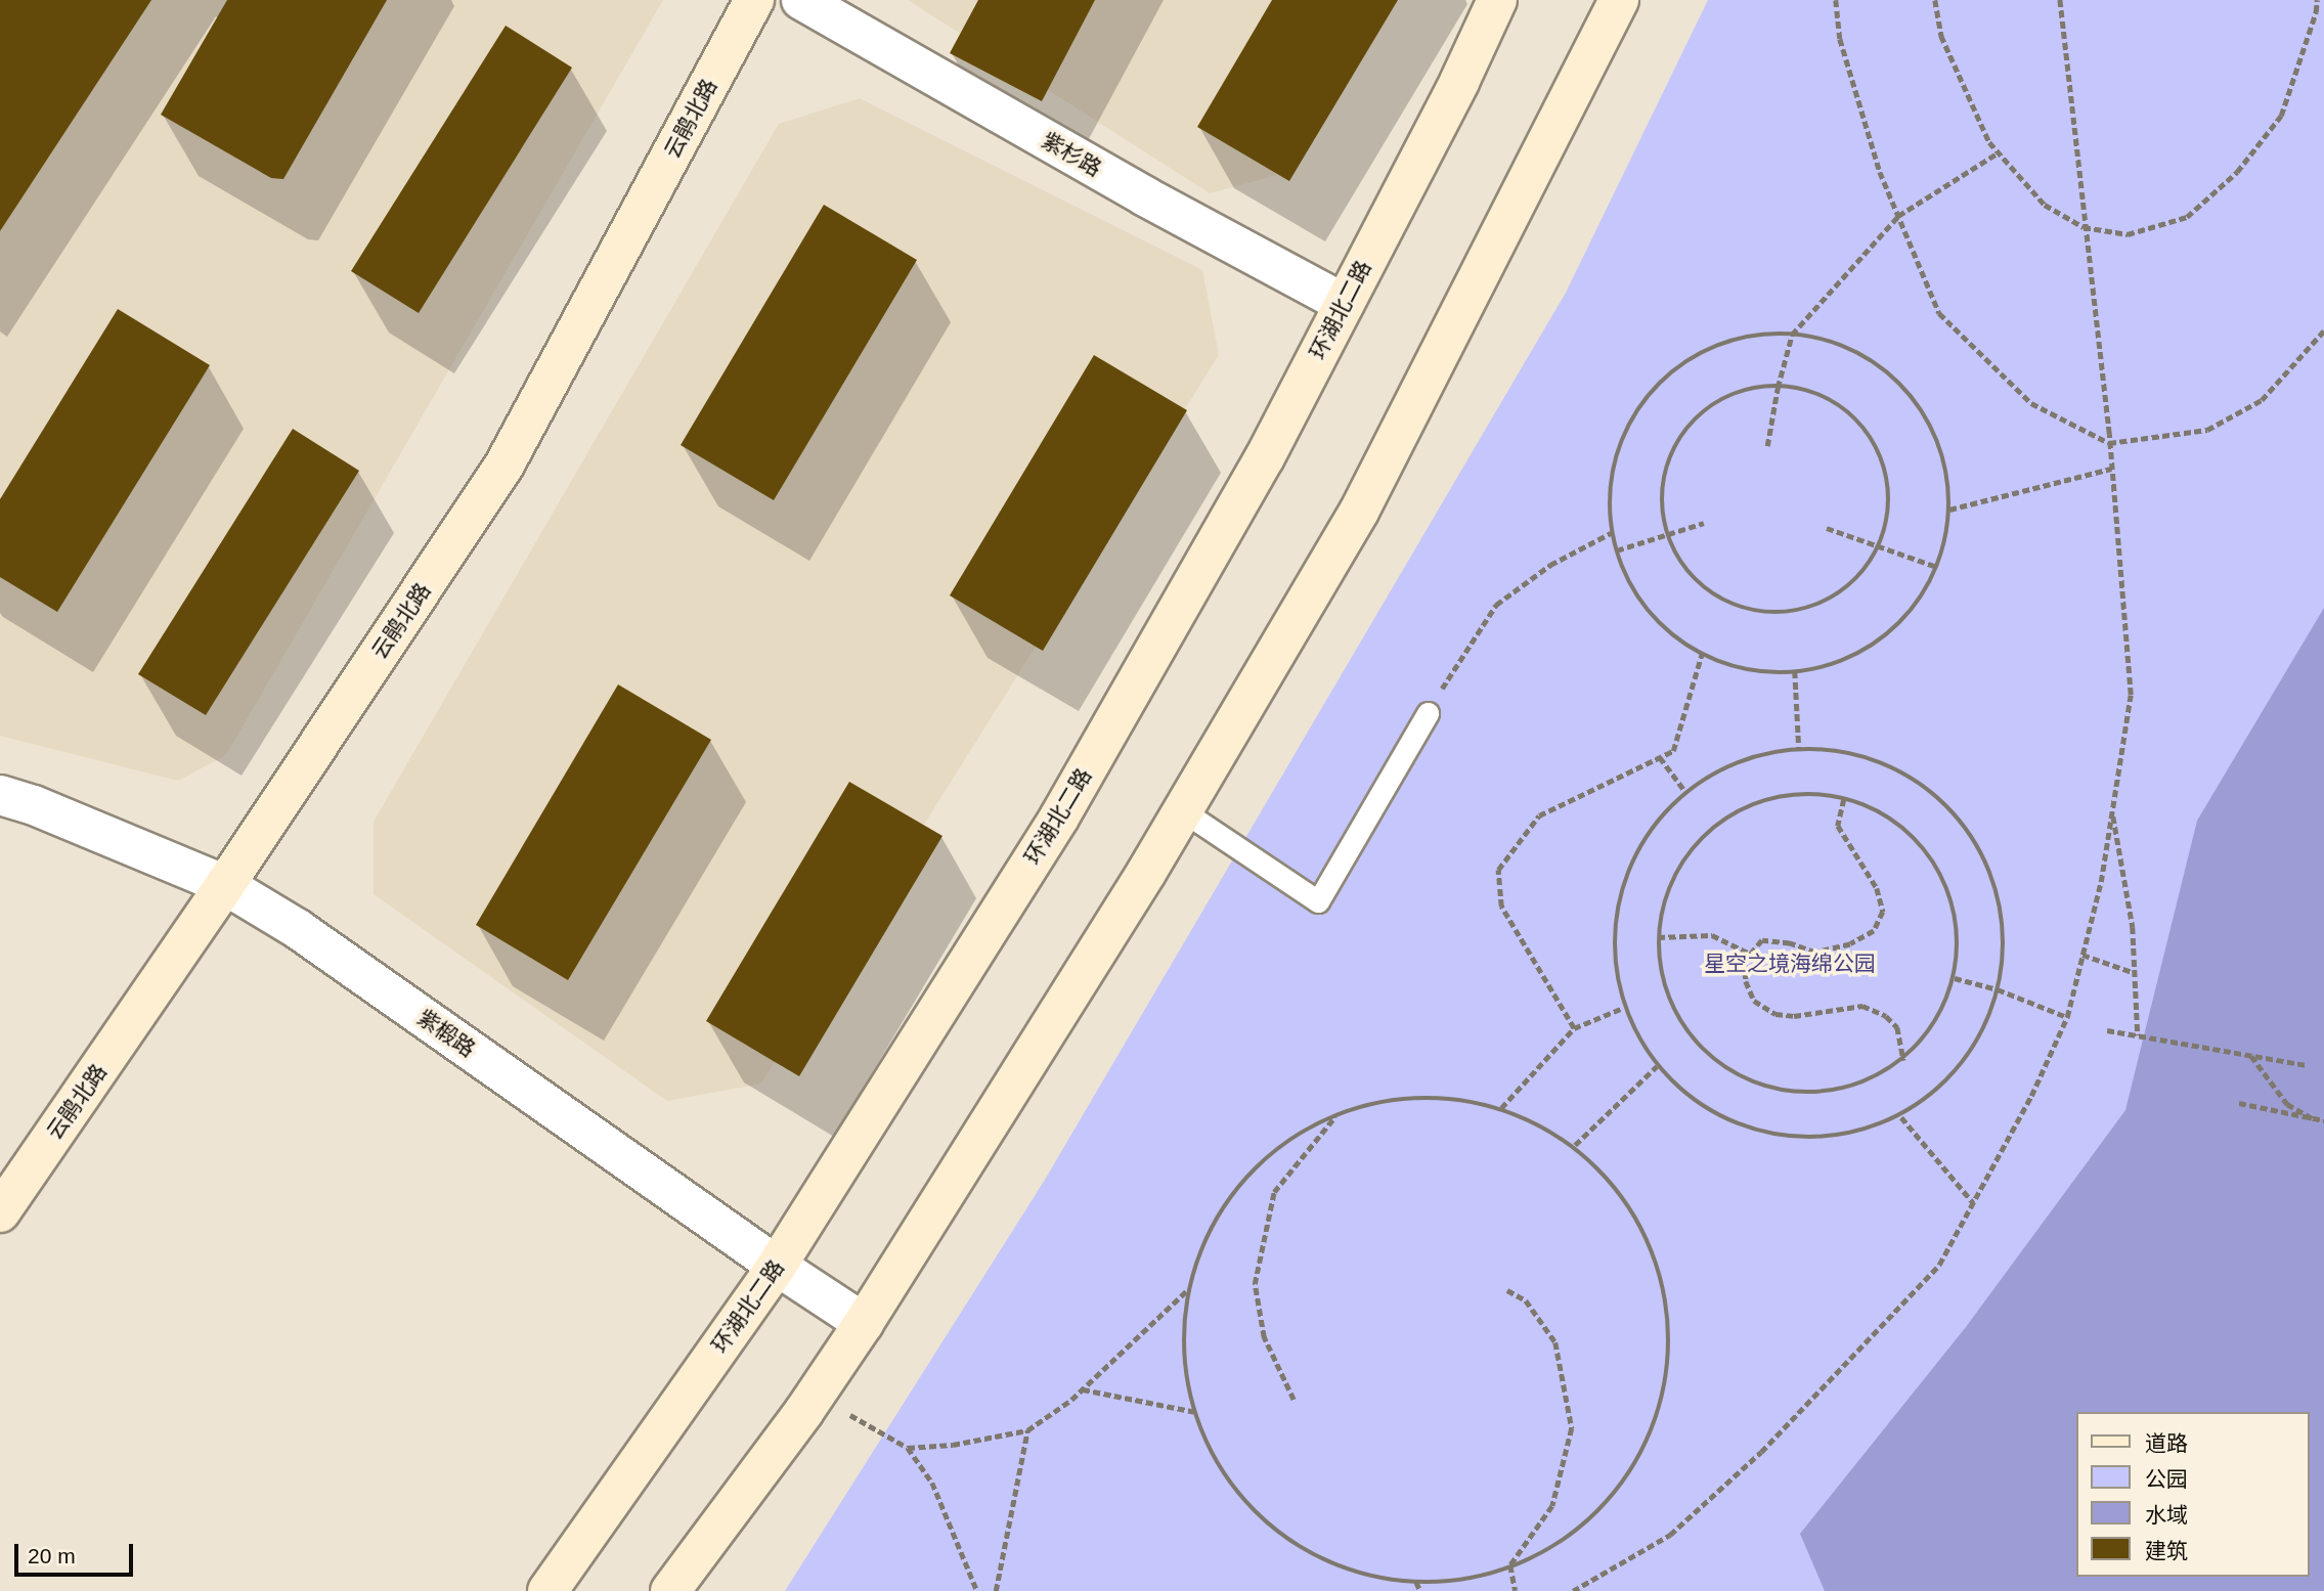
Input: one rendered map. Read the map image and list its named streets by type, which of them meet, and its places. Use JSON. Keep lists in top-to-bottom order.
{
  "streets": {
    "main road": ["云鹃北路", "环湖北二路"],
    "street": ["紫杉路", "紫椴路"]
  },
  "crossings": [
    ["云鹃北路", "紫椴路"],
    ["紫杉路", "环湖北二路"],
    ["环湖北二路", "紫椴路"]
  ],
  "parks": ["星空之境海绵公园"],
  "legend": [
    "道路",
    "公园",
    "水域",
    "建筑"
  ],
  "scale_bar": "20 m"
}
